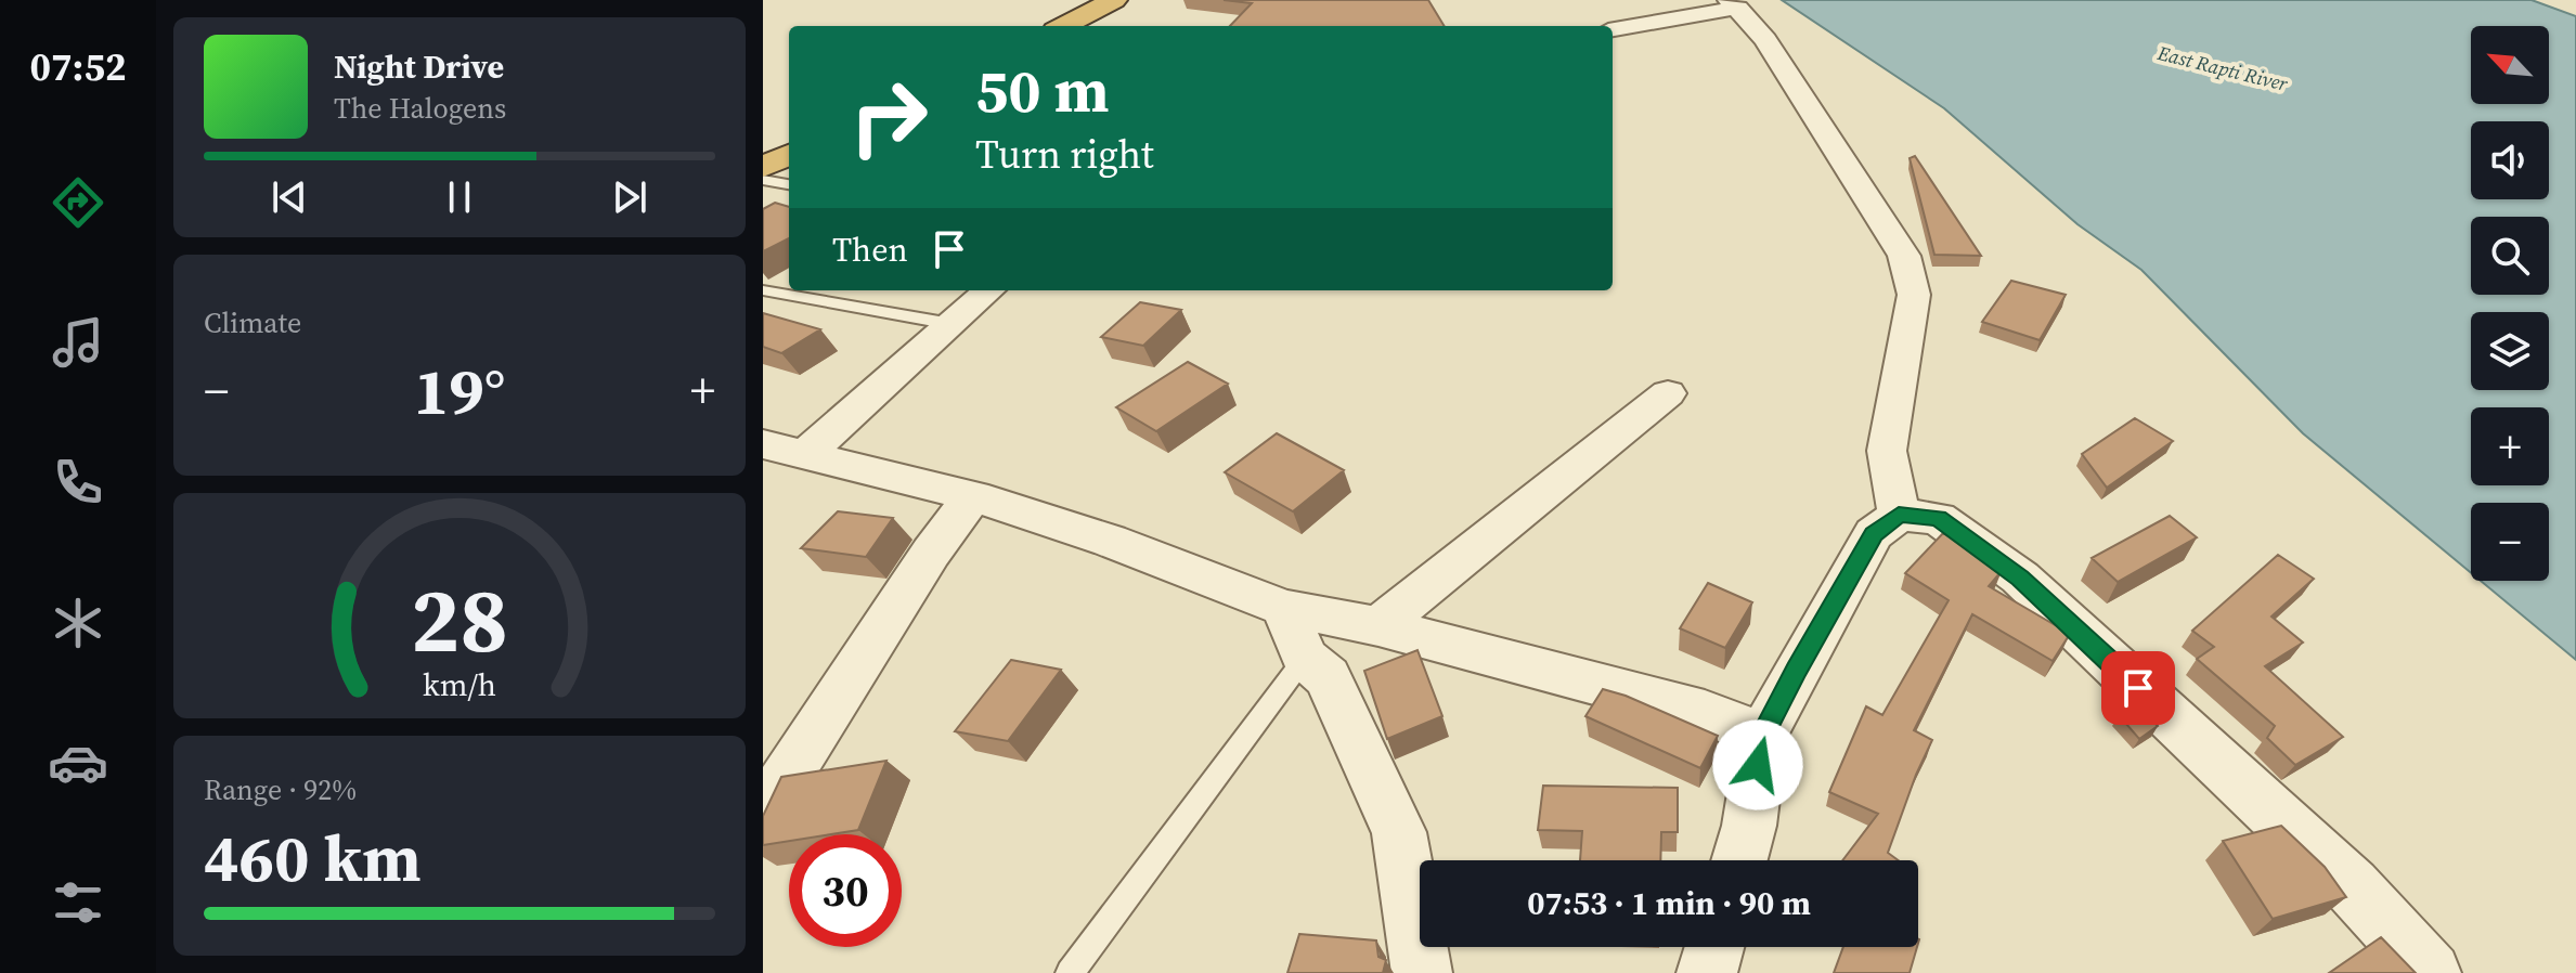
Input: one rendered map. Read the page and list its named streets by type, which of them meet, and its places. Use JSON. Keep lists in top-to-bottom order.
{
  "water": ["East Rapti River"],
  "north": "top left",
  "page": {
    "tabs": "07:52",
    "map_buttons": ["+", "−"],
    "turn": ["50 m", "Turn right"],
    "song": ["Night Drive", "The Halogens"],
    "then": "Then",
    "tile": [
      "Climate",
      ["Range · 92%", "460 km"]
    ],
    "heat": ["−", "19°", "+"],
    "limit": "30",
    "trip": "07:53 · 1 min · 90 m",
    "gauge": ["28", "km/h"]
  }
}
